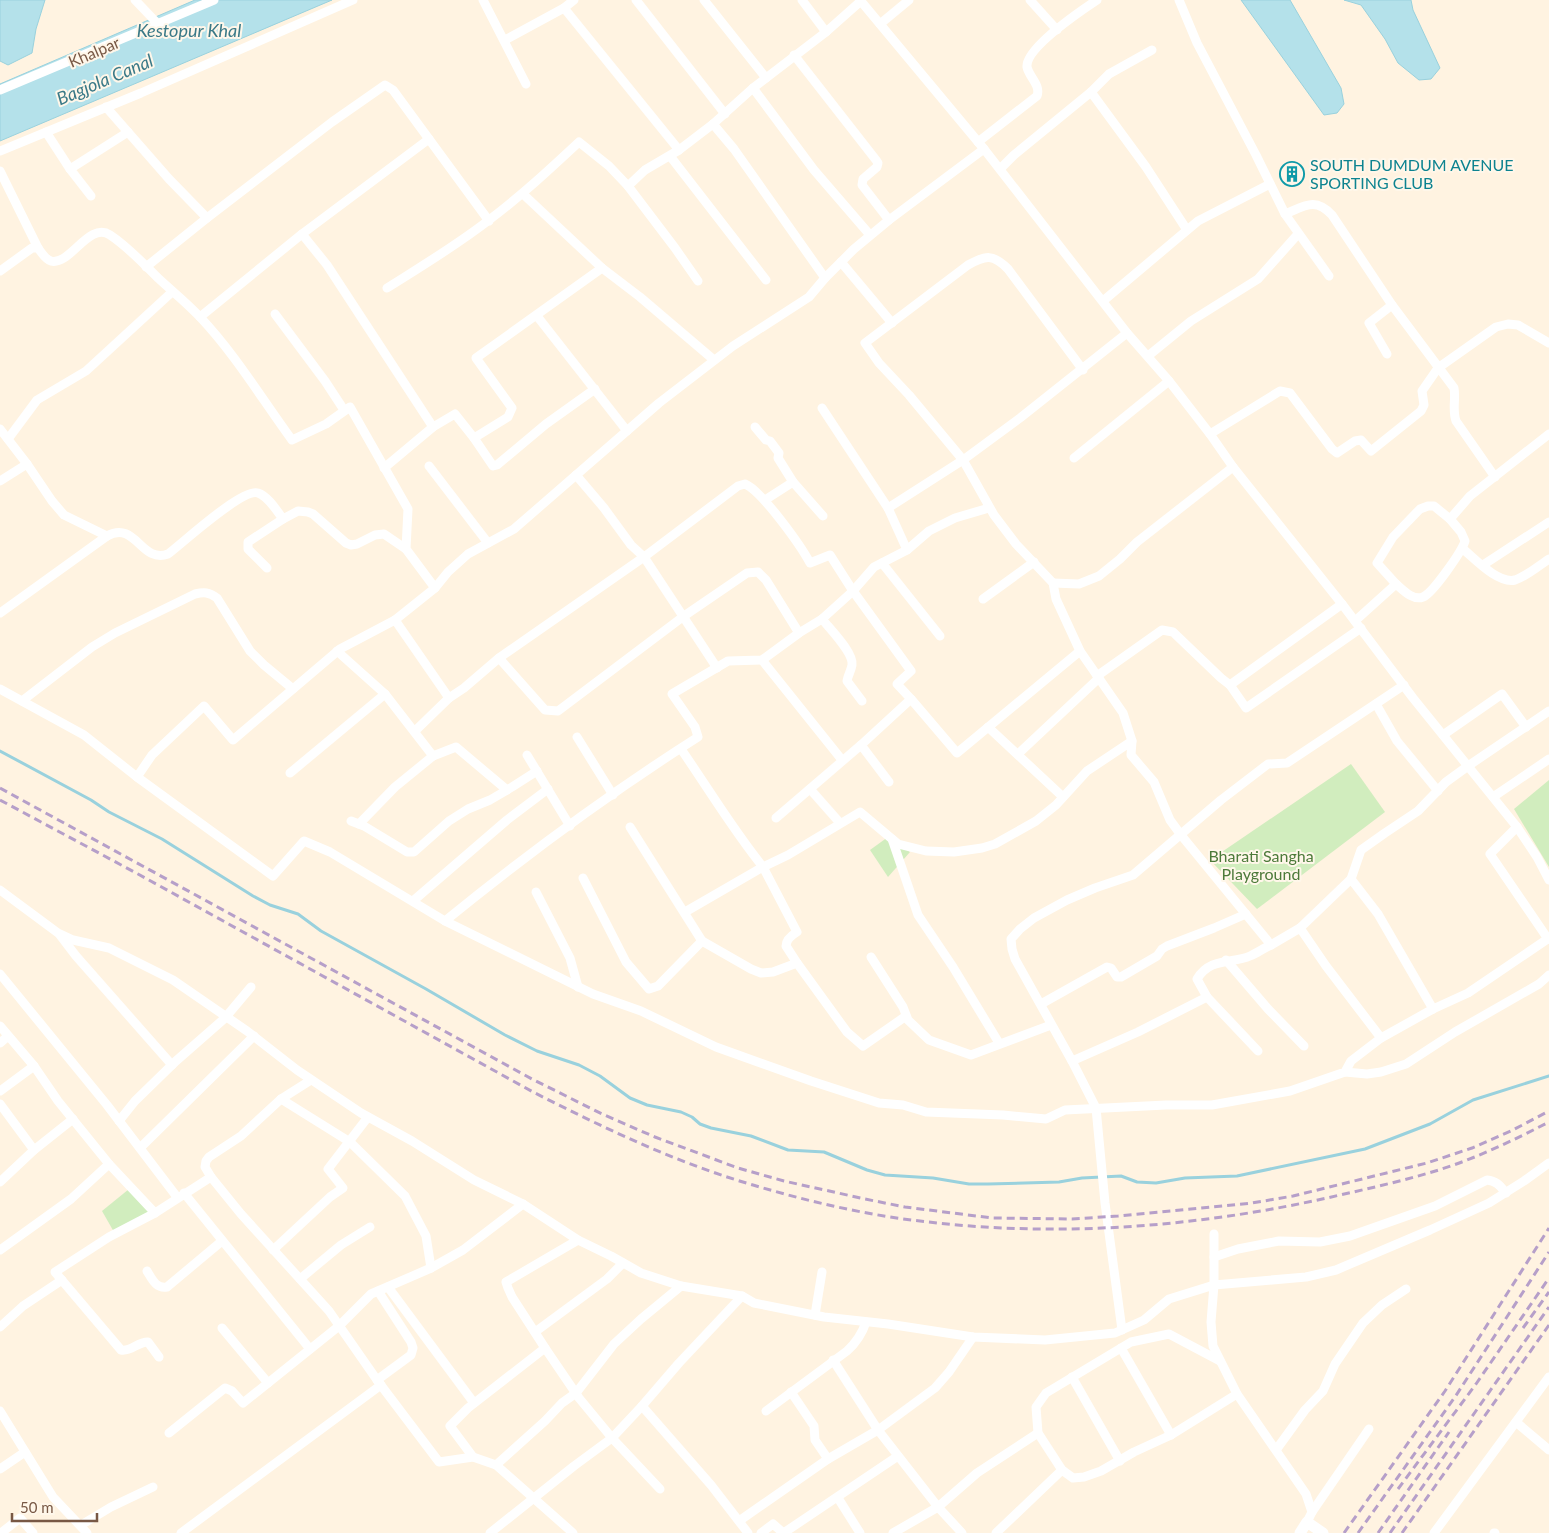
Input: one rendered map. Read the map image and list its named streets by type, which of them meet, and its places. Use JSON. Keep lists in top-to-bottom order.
{
  "streets": {
    "street": ["Khalpar"]
  },
  "water": ["Kestopur Khal", "Bagjola Canal"],
  "parks": ["Bharati Sangha Playground"],
  "places": {
    "building": ["SOUTH DUMDUM AVENUE SPORTING CLUB"]
  },
  "scale_bar": "50 m"
}
